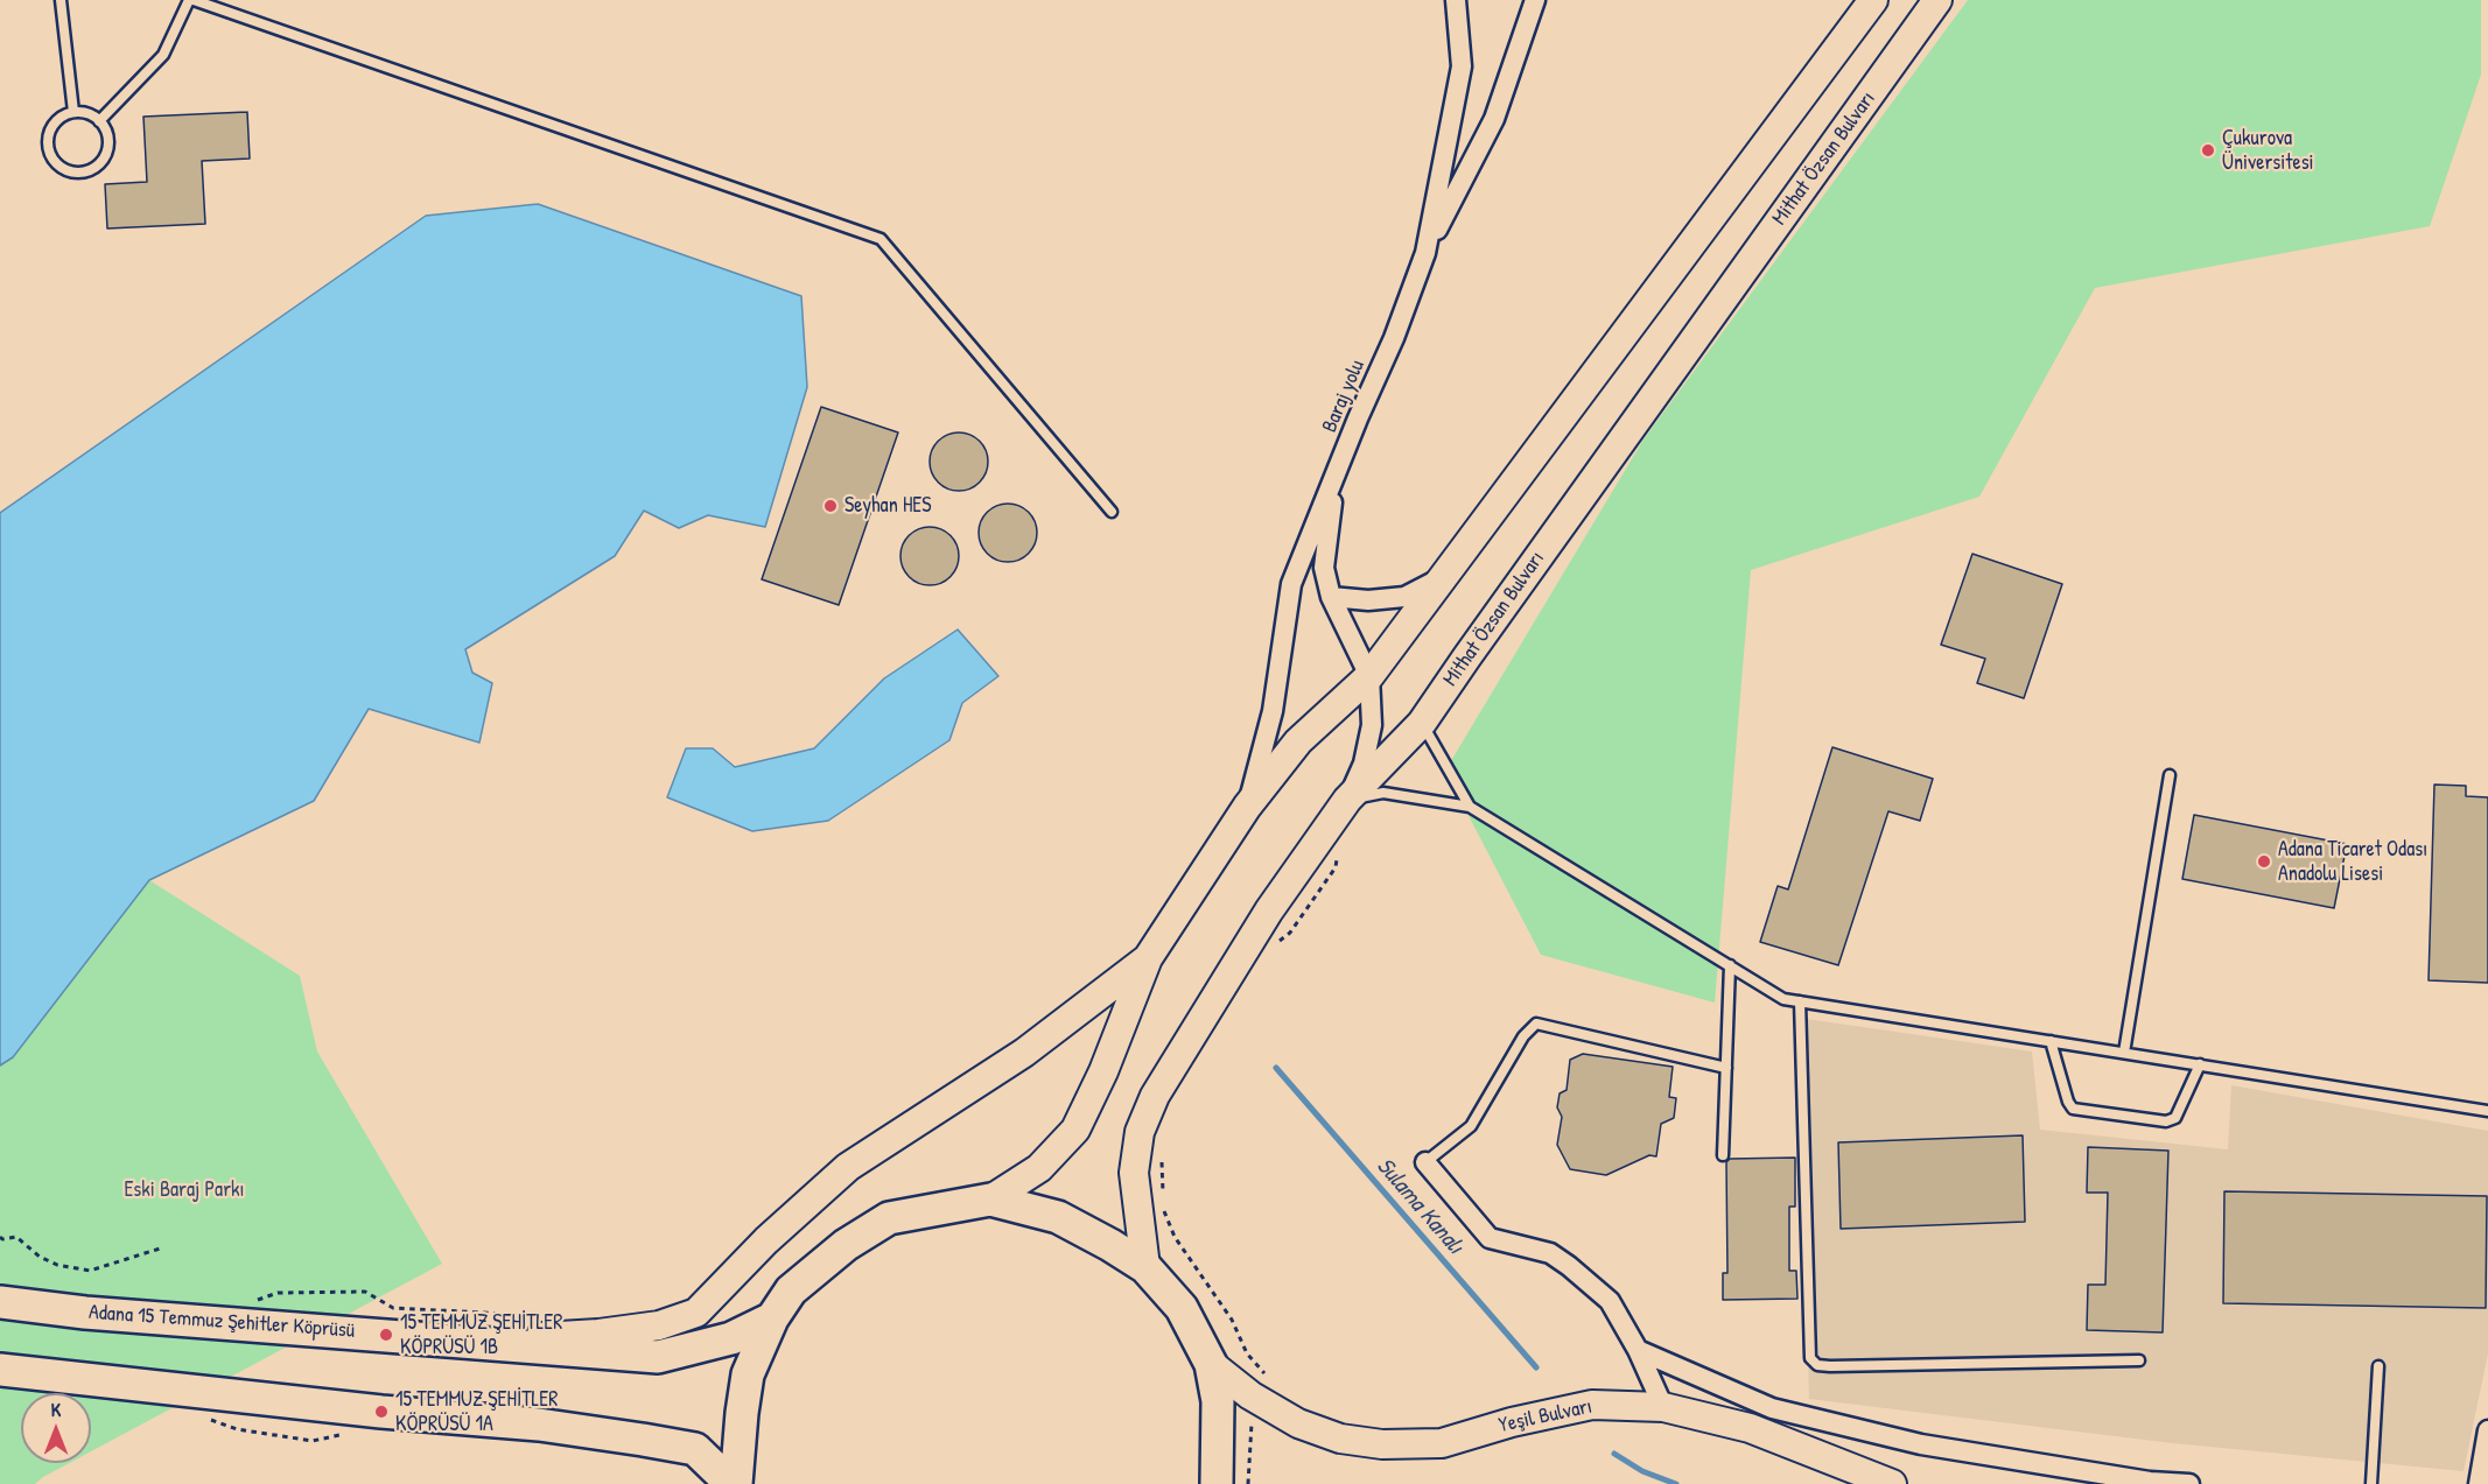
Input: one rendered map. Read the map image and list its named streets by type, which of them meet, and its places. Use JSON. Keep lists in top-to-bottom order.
{
  "streets": {
    "main road": ["Mithat Özsan Bulvarı", "Adana 15 Temmuz Şehitler Köprüsü", "Yeşil Bulvarı"],
    "street": ["Baraj yolu"]
  },
  "water": ["Sulama Kanalı"],
  "parks": ["Eski Baraj Parkı"],
  "places": [
    "Çukurova Üniversitesi",
    "Seyhan HES",
    "Adana Ticaret Odası Anadolu Lisesi",
    "15 TEMMUZ ŞEHİTLER KÖPRÜSÜ 1B",
    "15 TEMMUZ ŞEHİTLER KÖPRÜSÜ 1A"
  ],
  "north": "top"
}
